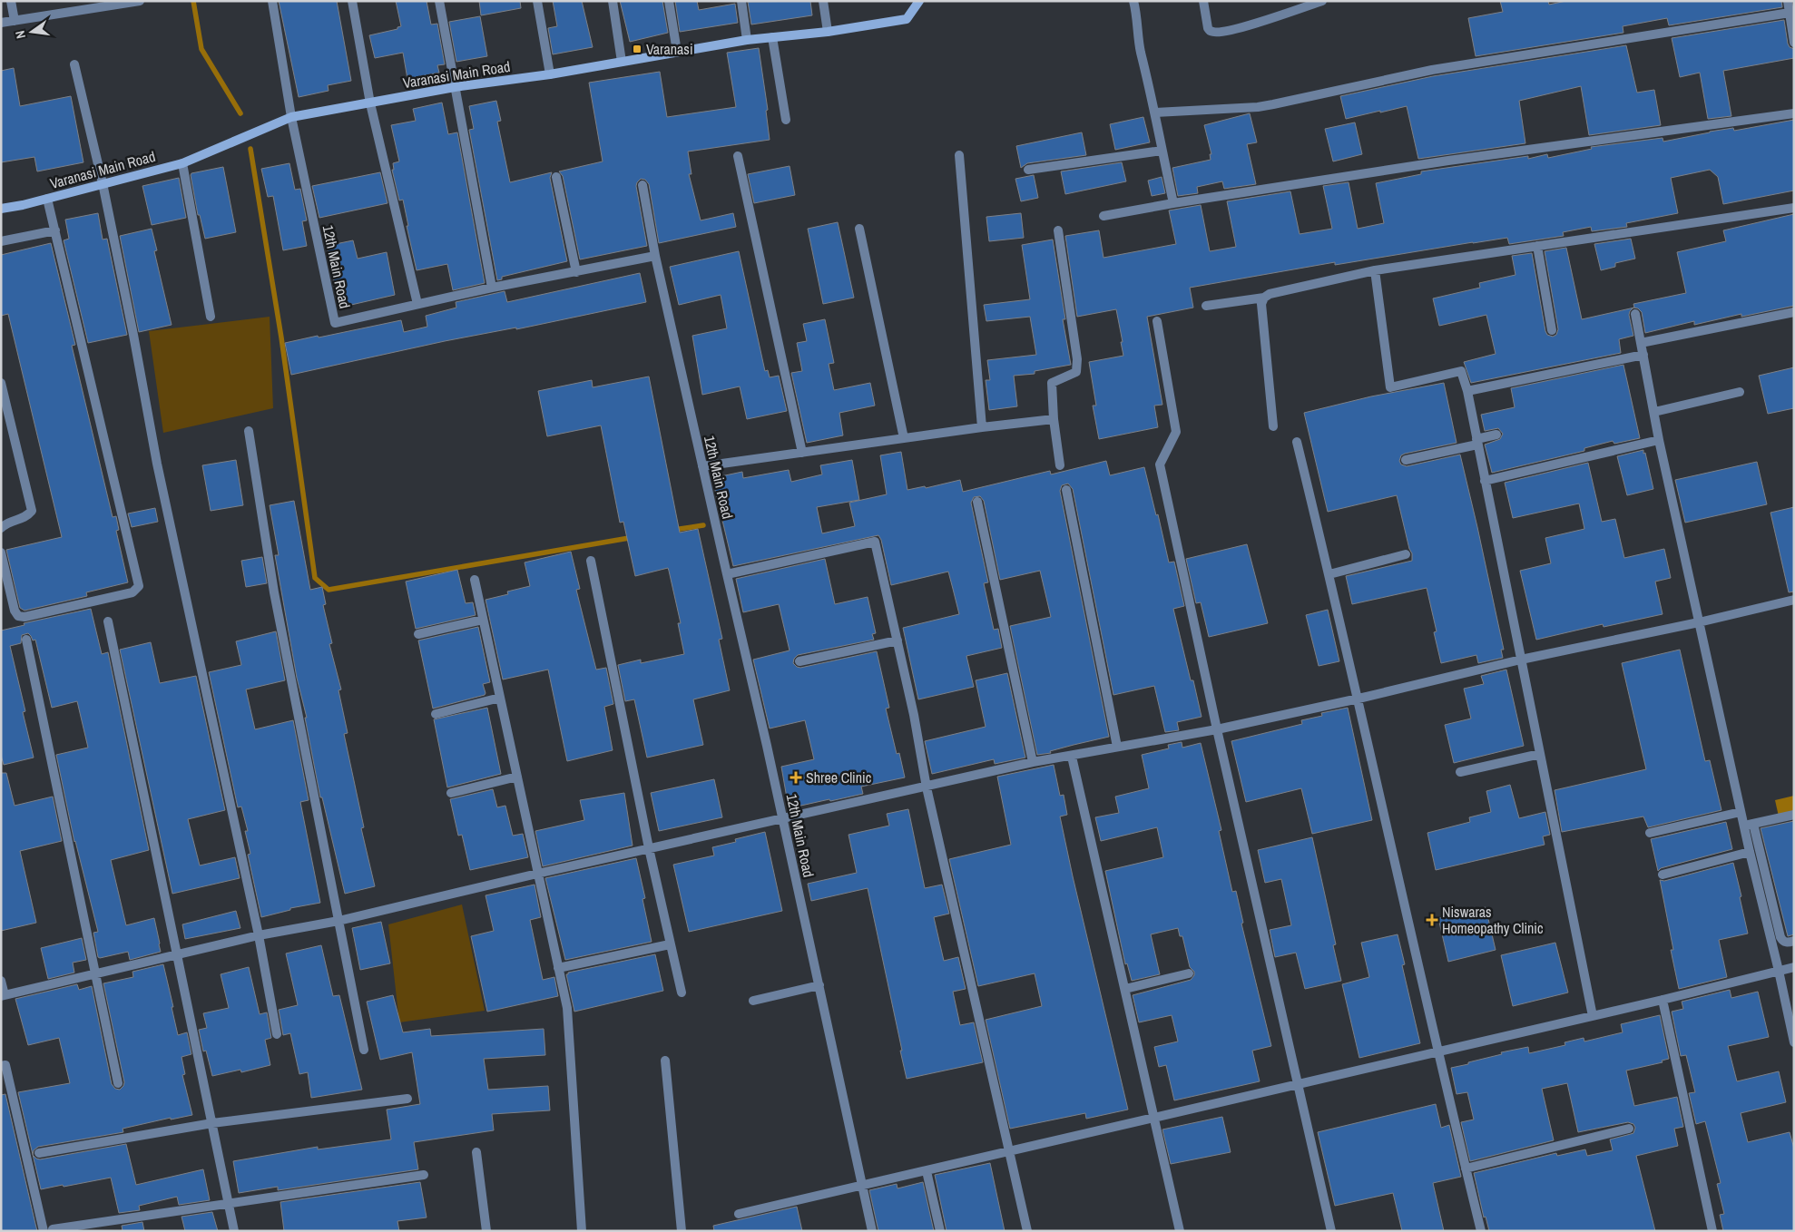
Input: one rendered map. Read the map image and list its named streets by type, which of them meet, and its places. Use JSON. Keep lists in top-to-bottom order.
{
  "streets": {
    "street": ["Varanasi Main Road", "12th Main Road"]
  },
  "crossings": [
    ["Varanasi Main Road", "12th Main Road"]
  ],
  "places": {
    "transit": ["Varanasi"],
    "health": ["Shree Clinic", "Niswaras Homeopathy Clinic"]
  },
  "north": "left"
}
